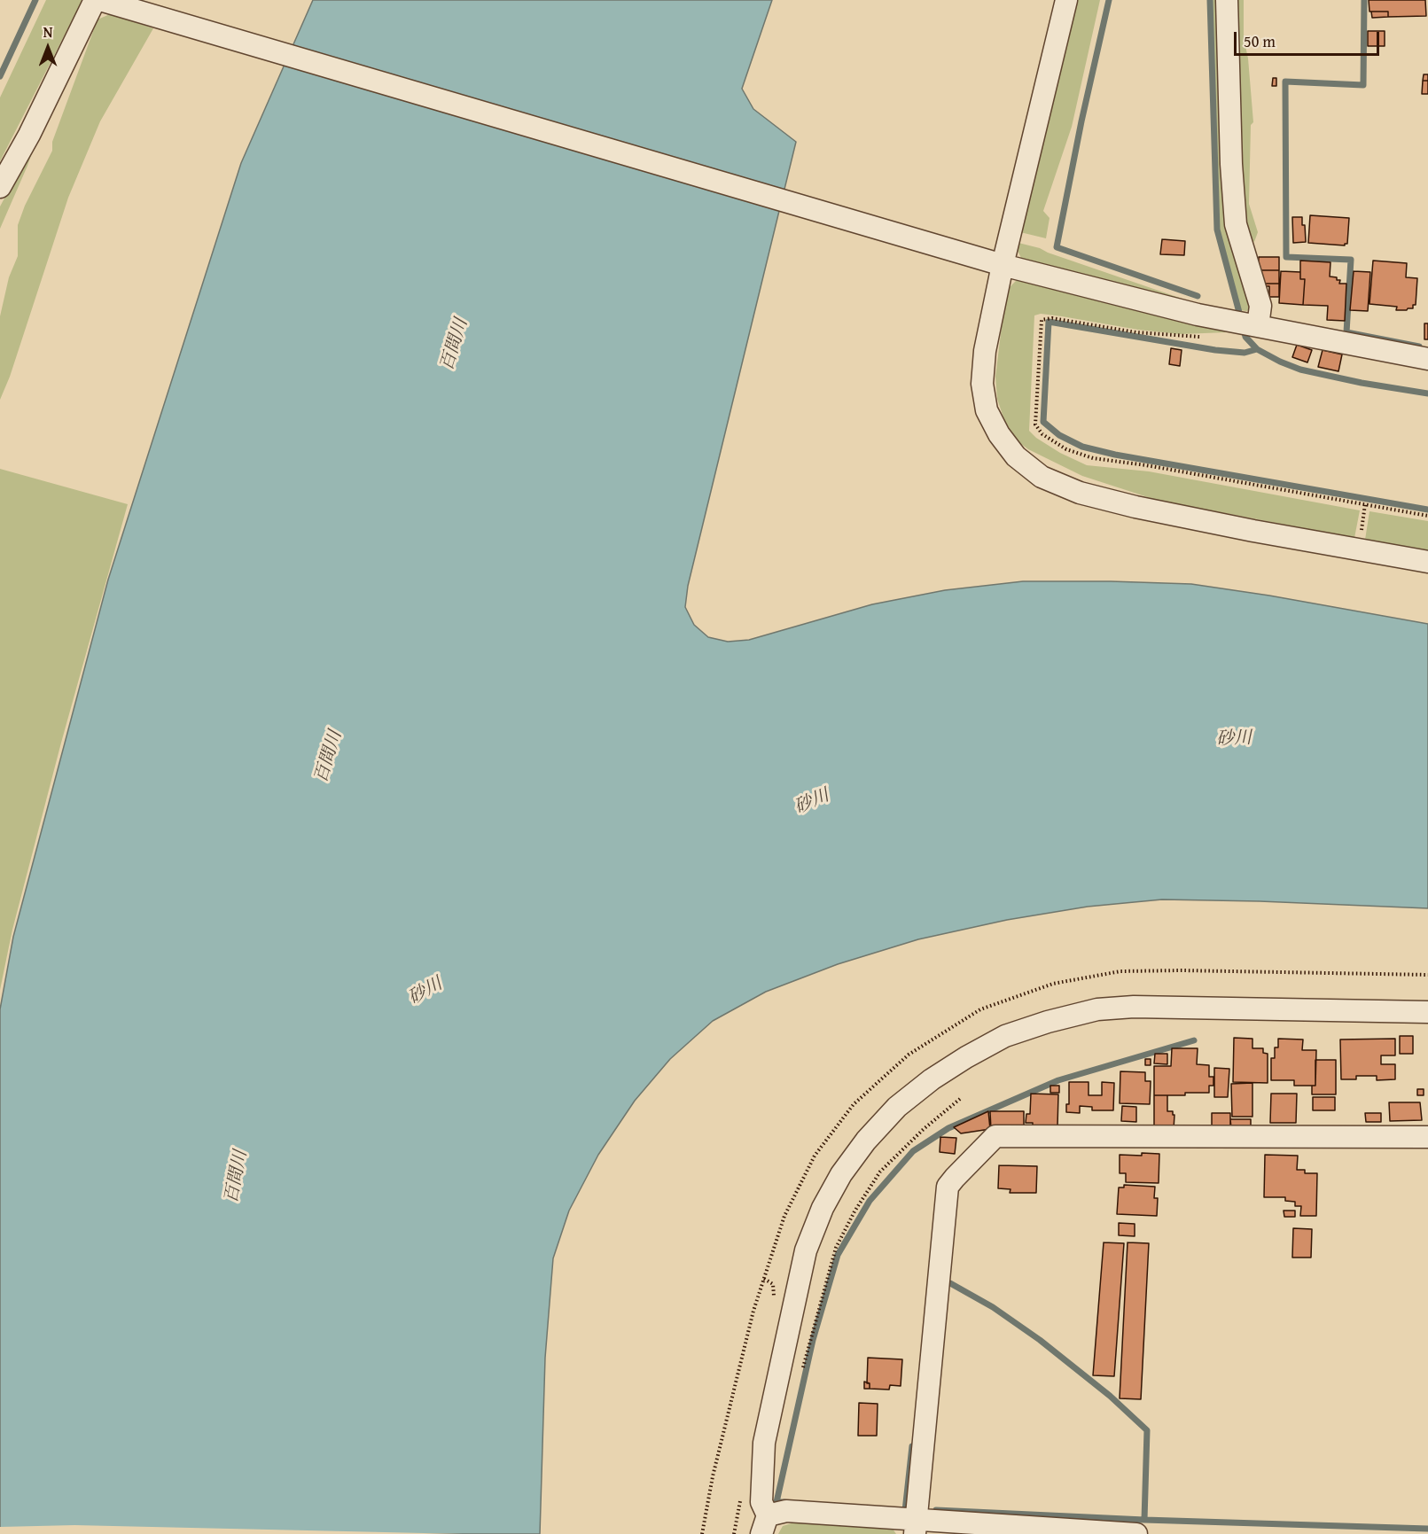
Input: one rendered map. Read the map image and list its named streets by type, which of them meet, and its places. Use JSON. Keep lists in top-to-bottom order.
{
  "water": ["百間川", "砂川"],
  "scale_bar": "50 m",
  "north": "top"
}
